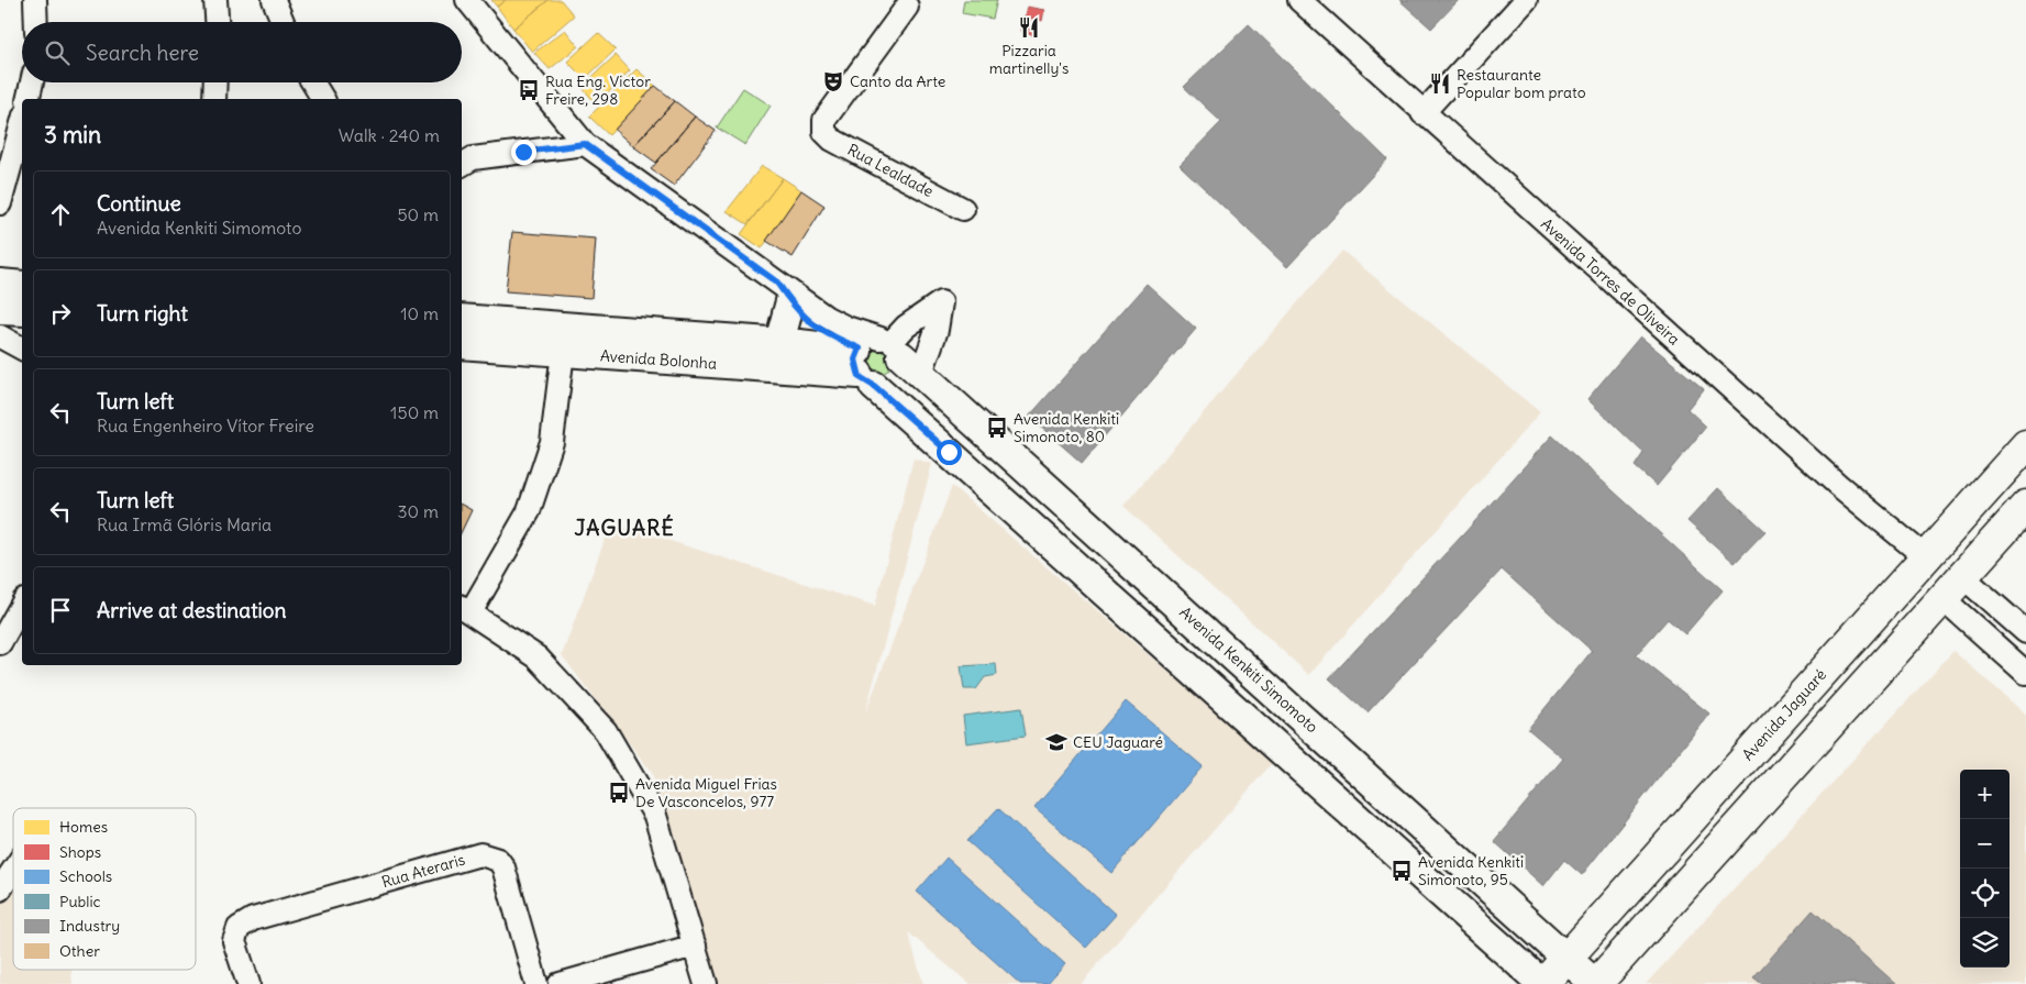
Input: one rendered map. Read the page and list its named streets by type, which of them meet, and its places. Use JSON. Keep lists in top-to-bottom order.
{
  "streets": {
    "highway": ["Avenida Jaguaré"],
    "main road": ["Avenida Bolonha", "Avenida Kenkiti Simomoto"],
    "street": ["Rua Lealdade", "Avenida Torres de Oliveira", "Rua Ateraris"]
  },
  "crossings": [
    ["Avenida Torres de Oliveira", "Avenida Jaguaré"],
    ["Avenida Bolonha", "Avenida Kenkiti Simomoto"],
    ["Avenida Kenkiti Simomoto", "Avenida Jaguaré"]
  ],
  "districts": ["JAGUARÉ"],
  "places": {
    "restaurant": ["Pizzaria martinelly's", "Restaurante Popular bom prato"],
    "theatre": ["Canto da Arte"],
    "bus stop": [
      "Rua Eng. Victor Freire, 298",
      "Avenida Kenkiti Simonoto, 80",
      "Avenida Miguel Frias De Vasconcelos, 977",
      "Avenida Kenkiti Simonoto, 95"
    ],
    "school or university": ["CEU Jaguaré"]
  },
  "legend": [
    "Homes",
    "Shops",
    "Schools",
    "Public",
    "Industry",
    "Other"
  ],
  "page": {
    "search": "Search here",
    "heading": ["3 min", "Walk · 240 m"],
    "list": [
      ["Continue", "Avenida Kenkiti Simomoto", "50 m"],
      ["Turn right", "10 m"],
      ["Turn left", "Rua Engenheiro Vítor Freire", "150 m"],
      ["Turn left", "Rua Irmã Glóris Maria", "30 m"],
      "Arrive at destination"
    ],
    "map_buttons": ["+", "−"]
  }
}
